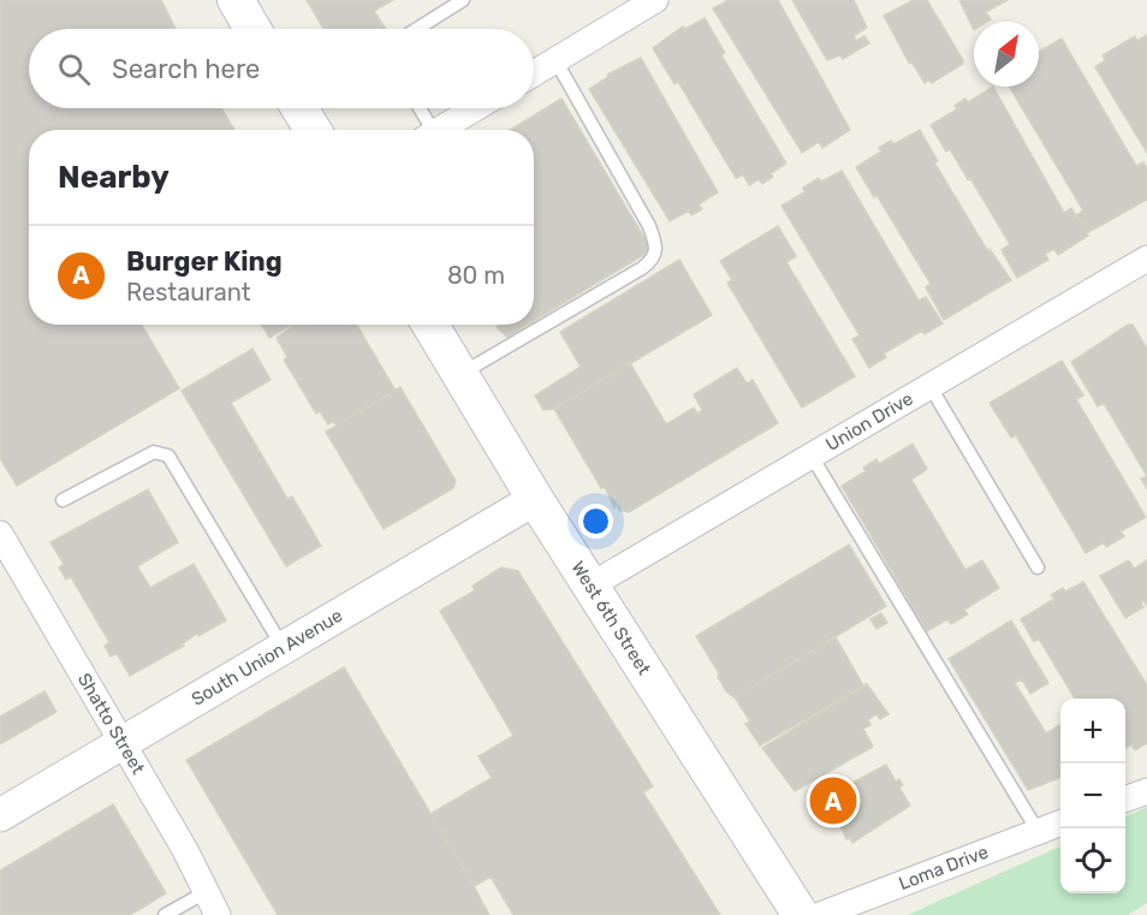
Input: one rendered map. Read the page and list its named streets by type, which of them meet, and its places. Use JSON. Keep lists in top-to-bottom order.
{
  "streets": {
    "main road": ["West 6th Street"],
    "street": [
      "Union Drive",
      "South Union Avenue",
      "Shatto Street",
      "Loma Drive"
    ]
  },
  "crossings": [
    ["Union Drive", "West 6th Street"],
    ["West 6th Street", "South Union Avenue"],
    ["South Union Avenue", "Shatto Street"]
  ],
  "north": "top right",
  "page": {
    "search": "Search here",
    "heading": "Nearby",
    "list": [
      {
        "mark": "A",
        "name": "Burger King",
        "note": "Restaurant",
        "value": "80 m"
      }
    ],
    "map_buttons": ["+", "−"],
    "pins": "A"
  }
}
